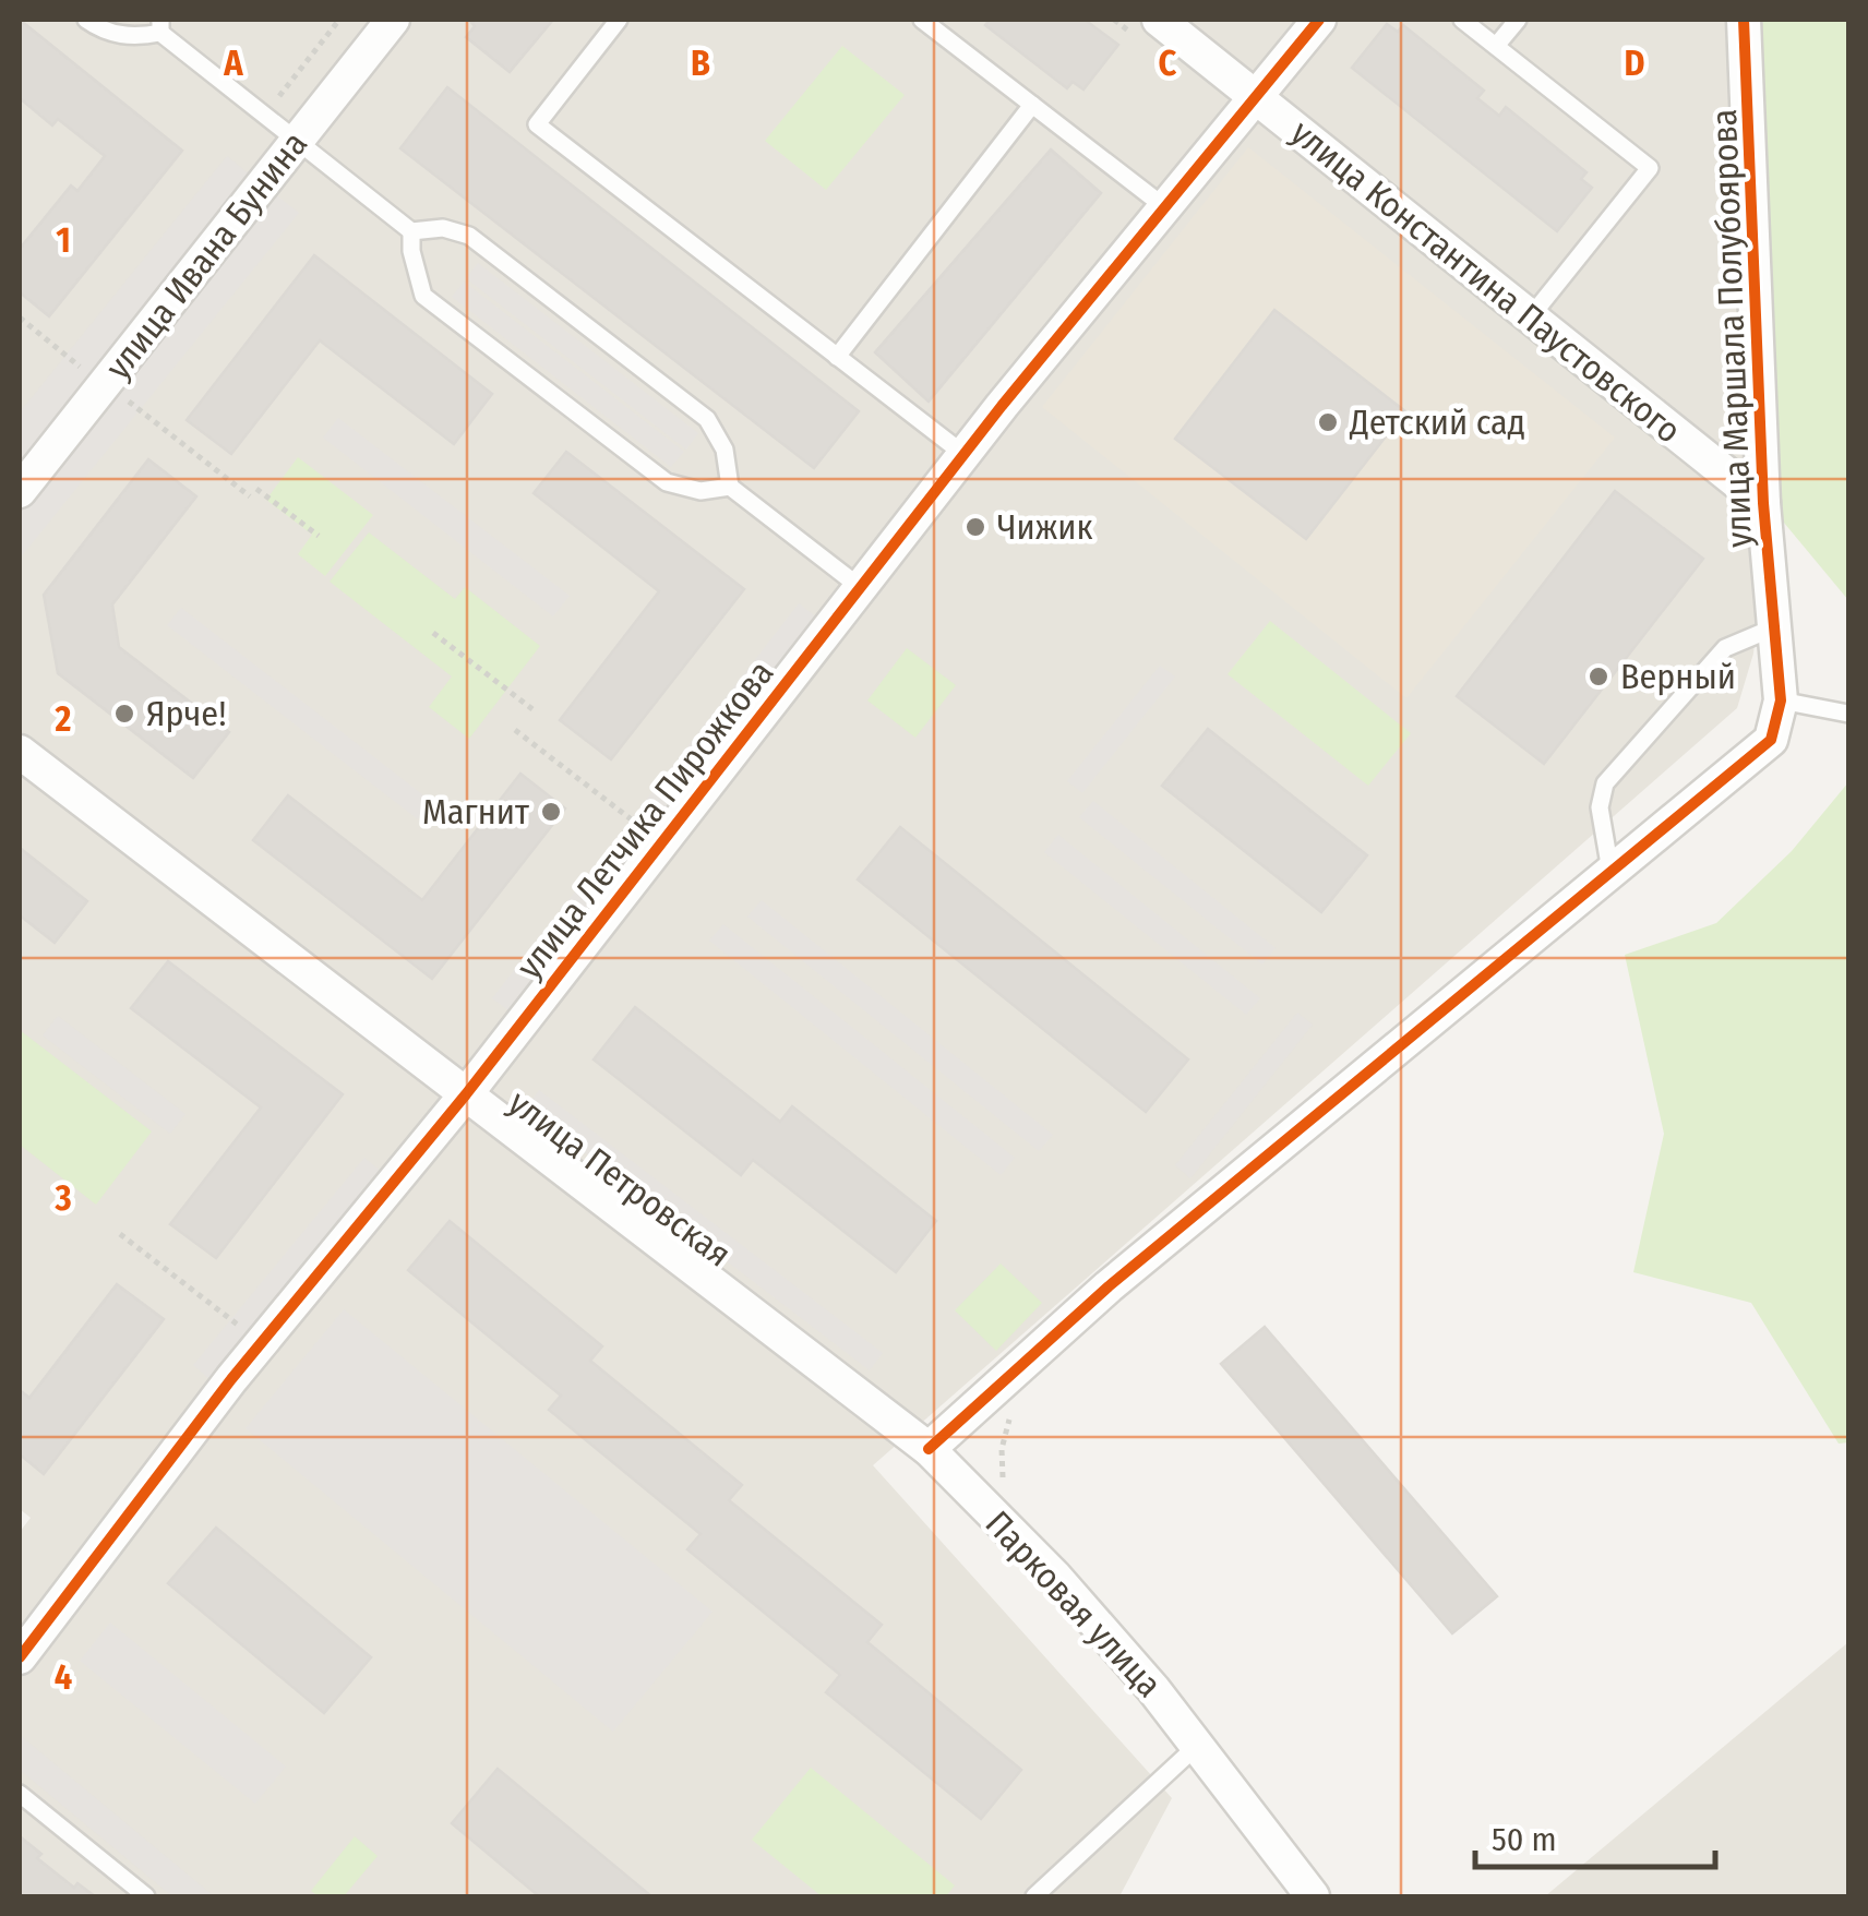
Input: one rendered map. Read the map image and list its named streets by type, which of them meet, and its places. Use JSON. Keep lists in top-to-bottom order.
{
  "streets": {
    "street": [
      "улица Ивана Бунина",
      "улица Константина Паустовского",
      "улица Маршала Полубоярова",
      "улица Летчика Пирожкова",
      "улица Петровская",
      "Парковая улица"
    ]
  },
  "crossings": [
    ["улица Константина Паустовского", "улица Маршала Полубоярова"],
    ["улица Константина Паустовского", "улица Летчика Пирожкова"],
    ["улица Летчика Пирожкова", "улица Петровская"],
    ["улица Петровская", "Парковая улица"]
  ],
  "places": [
    "Детский сад",
    "Чижик",
    "Верный",
    "Ярче!",
    "Магнит"
  ],
  "scale_bar": "50 m",
  "grid": {
    "columns": [
      "A",
      "B",
      "C",
      "D"
    ],
    "rows": [
      "1",
      "2",
      "3",
      "4"
    ]
  }
}
